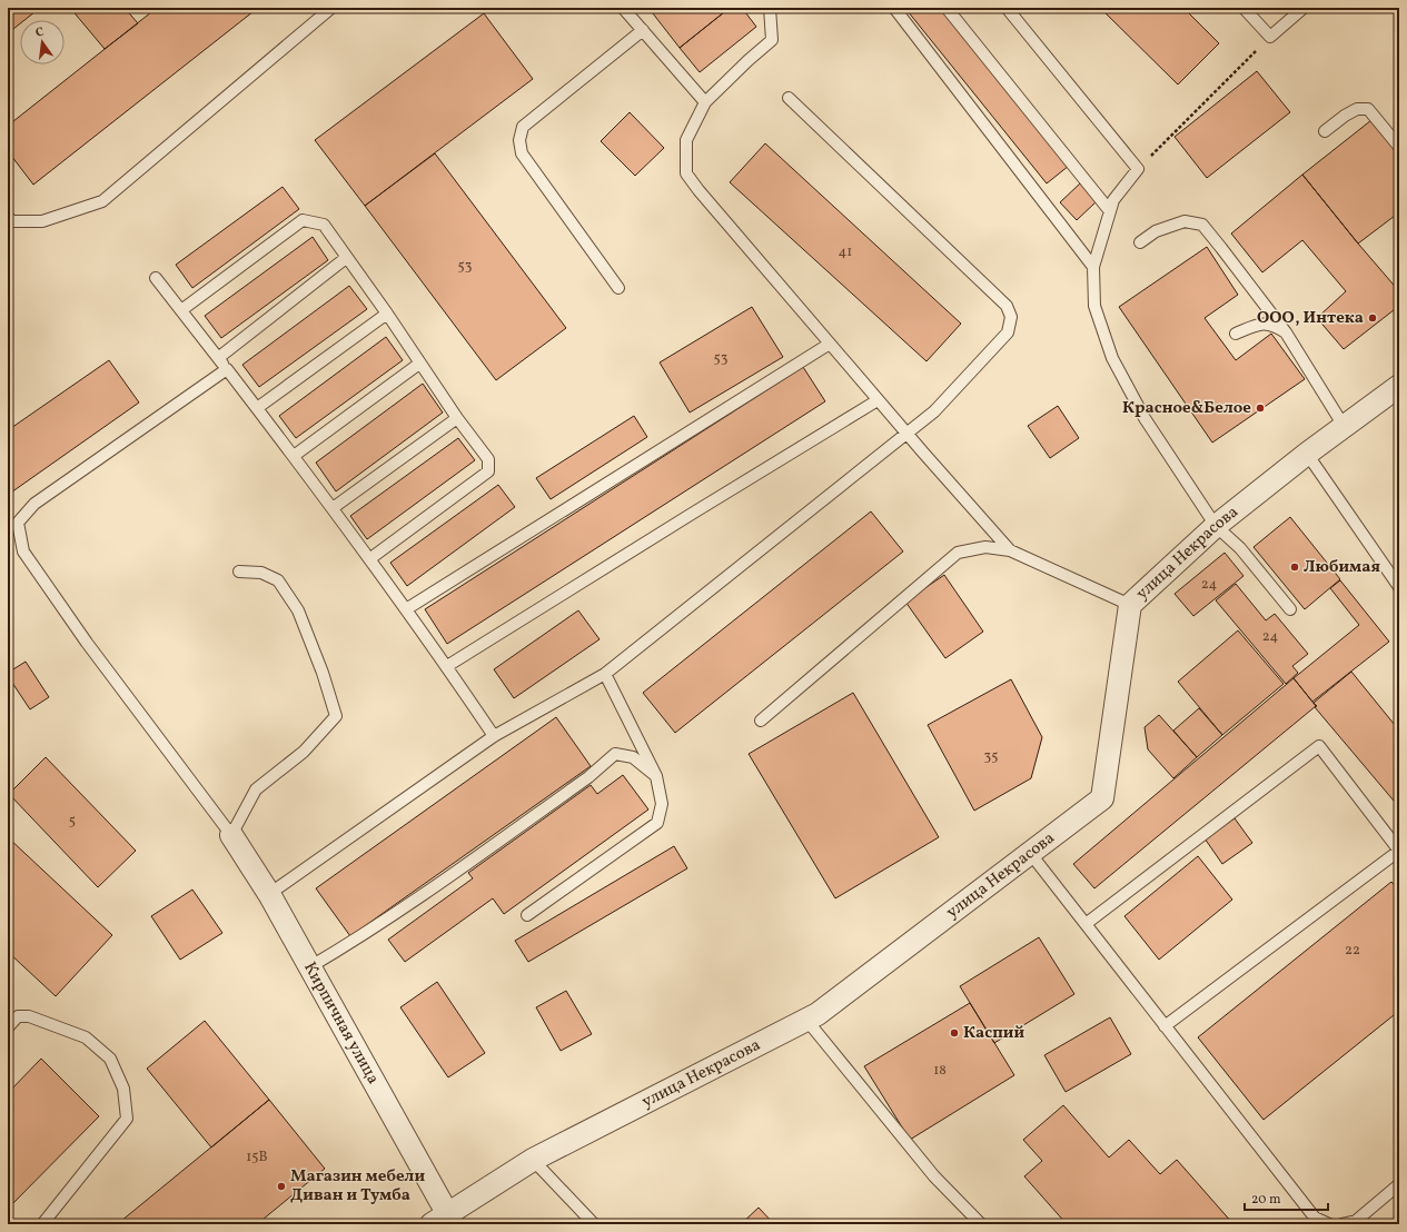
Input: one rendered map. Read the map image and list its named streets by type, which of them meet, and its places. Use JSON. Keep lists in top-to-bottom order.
{
  "streets": {
    "street": ["улица Некрасова", "Кирпичная улица"]
  },
  "crossings": [
    ["улица Некрасова", "Кирпичная улица"]
  ],
  "places": [
    "ООО, Интека",
    "Красное&Белое",
    "Любимая",
    "Каспий",
    "Магазин мебели Диван и Тумба"
  ],
  "house_numbers": [
    "41",
    "53",
    "53",
    "24",
    "24",
    "35",
    "5",
    "22",
    "18",
    "15В"
  ],
  "scale_bar": "20 m",
  "north": "top"
}
